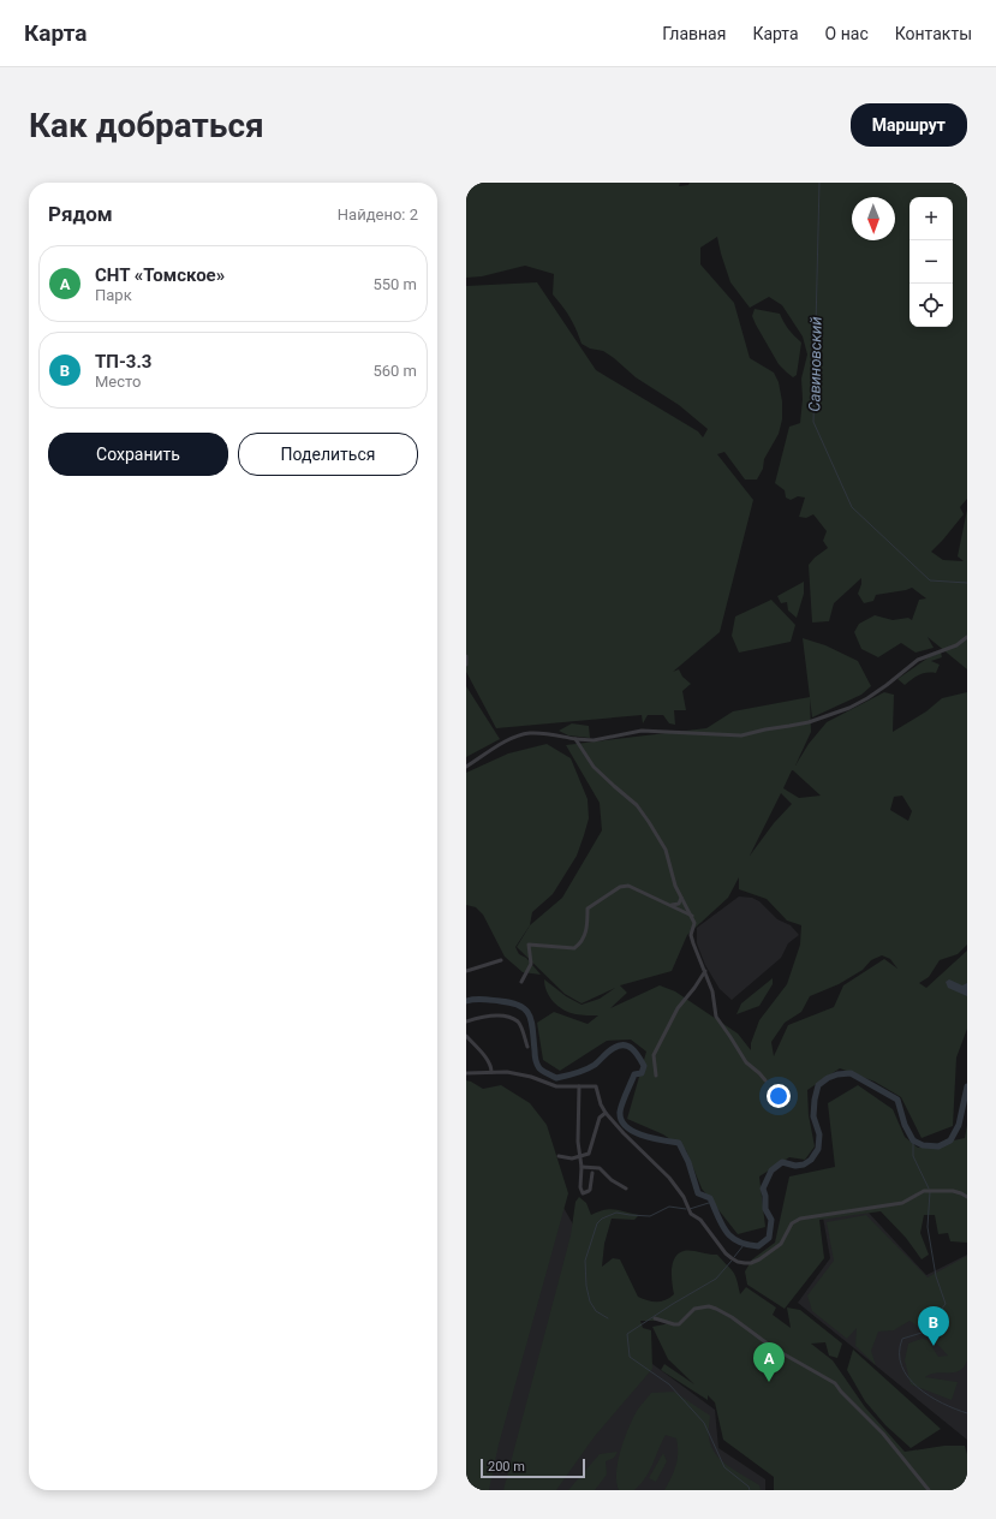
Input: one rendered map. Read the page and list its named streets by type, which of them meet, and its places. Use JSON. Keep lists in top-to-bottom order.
{
  "water": ["Савиновский"],
  "scale_bar": "200 m",
  "north": "bottom",
  "page": {
    "header": "Карта",
    "nav": [
      "Главная",
      "Карта",
      "О нас",
      "Контакты"
    ],
    "buttons": [
      "Маршрут",
      ["Сохранить", "Поделиться"]
    ],
    "title": "Как добраться",
    "heading": ["Рядом", "Найдено: 2"],
    "map_buttons": ["+", "−"],
    "list": [
      {
        "mark": "A",
        "name": "СНТ «Томское»",
        "note": "Парк",
        "value": "550 m"
      },
      {
        "mark": "B",
        "name": "ТП-3.3",
        "note": "Место",
        "value": "560 m"
      }
    ],
    "pins": ["B", "A"],
    "scale": "200 m"
  }
}
